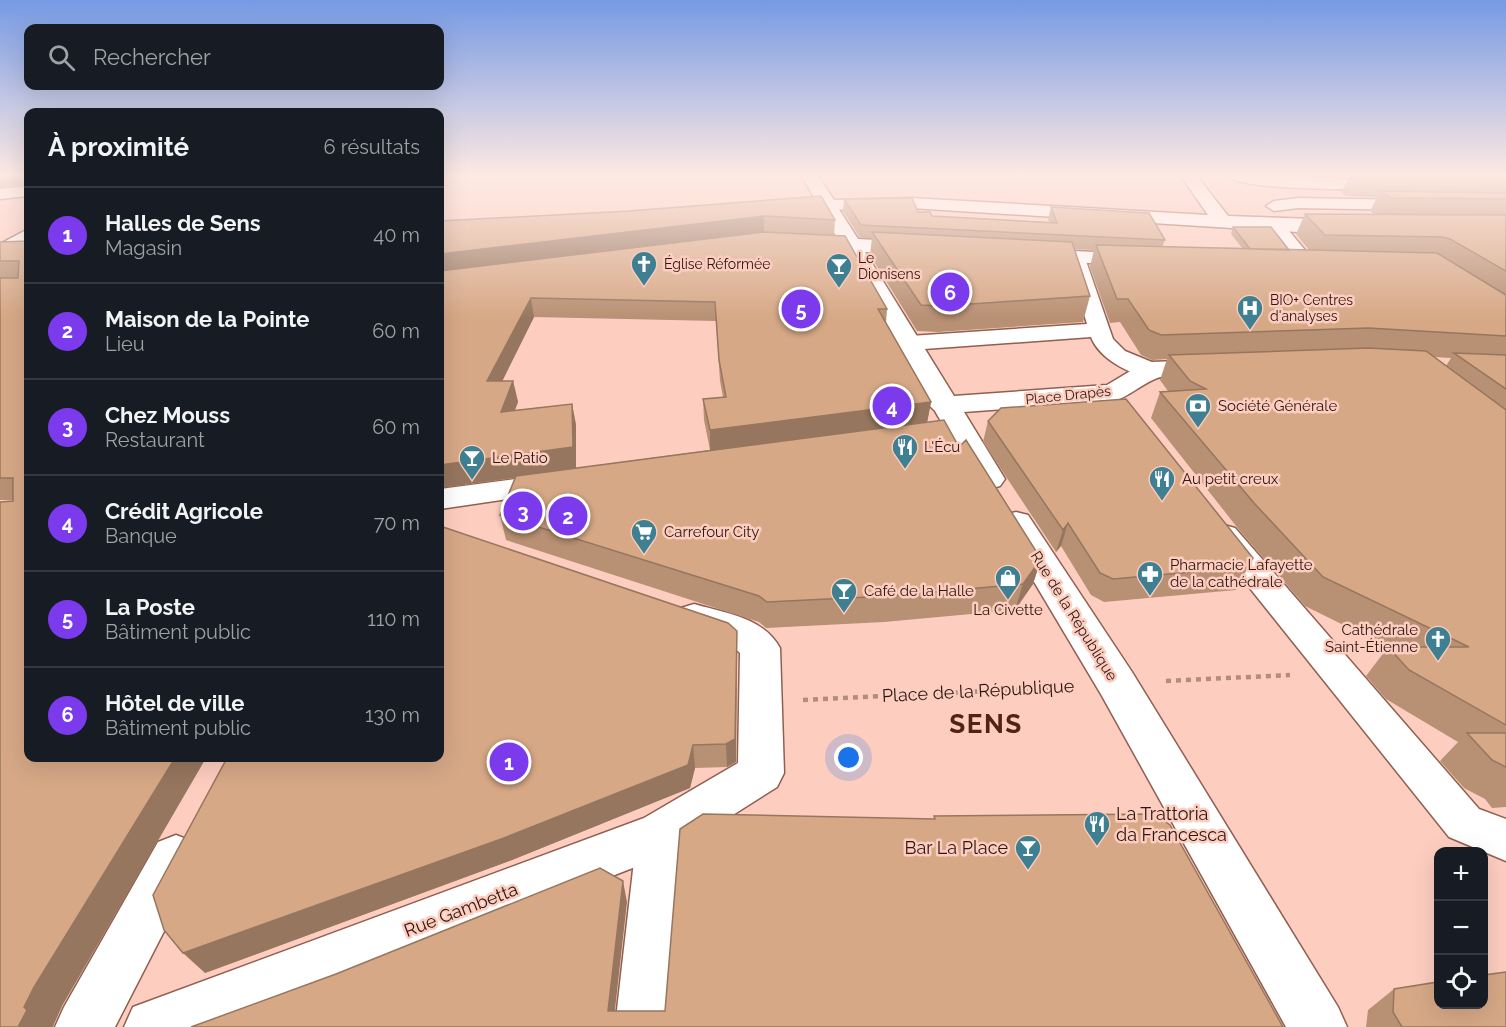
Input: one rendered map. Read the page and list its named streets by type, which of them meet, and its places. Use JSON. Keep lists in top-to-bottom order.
{
  "streets": {
    "street": ["Place Drapès", "Rue de la République", "Rue Gambetta"],
    "path": ["Place de la République"]
  },
  "crossings": [
    ["Place Drapès", "Rue de la République"],
    ["Rue de la République", "Place de la République"],
    ["Place de la République", "Rue Gambetta"]
  ],
  "districts": ["SENS"],
  "places": {
    "church": ["Église Réformée", "Cathédrale Saint-Étienne"],
    "bar": [
      "Le Dionisens",
      "Le Patio",
      "Café de la Halle",
      "Bar La Place"
    ],
    "hospital": ["BIO+ Centres d'analyses"],
    "bank": ["Société Générale"],
    "restaurant": ["L'Écu", "Au petit creux", "La Trattoria da Francesca"],
    "supermarket": ["Carrefour City"],
    "pharmacy": ["Pharmacie Lafayette de la cathédrale"],
    "shop": ["La Civette"]
  },
  "page": {
    "search": "Rechercher",
    "heading": ["À proximité", "6 résultats"],
    "list": [
      {
        "mark": "1",
        "name": "Halles de Sens",
        "note": "Magasin",
        "value": "40 m"
      },
      {
        "mark": "2",
        "name": "Maison de la Pointe",
        "note": "Lieu",
        "value": "60 m"
      },
      {
        "mark": "3",
        "name": "Chez Mouss",
        "note": "Restaurant",
        "value": "60 m"
      },
      {
        "mark": "4",
        "name": "Crédit Agricole",
        "note": "Banque",
        "value": "70 m"
      },
      {
        "mark": "5",
        "name": "La Poste",
        "note": "Bâtiment public",
        "value": "110 m"
      },
      {
        "mark": "6",
        "name": "Hôtel de ville",
        "note": "Bâtiment public",
        "value": "130 m"
      }
    ],
    "pins": [
      "6",
      "5",
      "4",
      "3",
      "2",
      "1"
    ],
    "map_buttons": ["+", "−"]
  }
}
